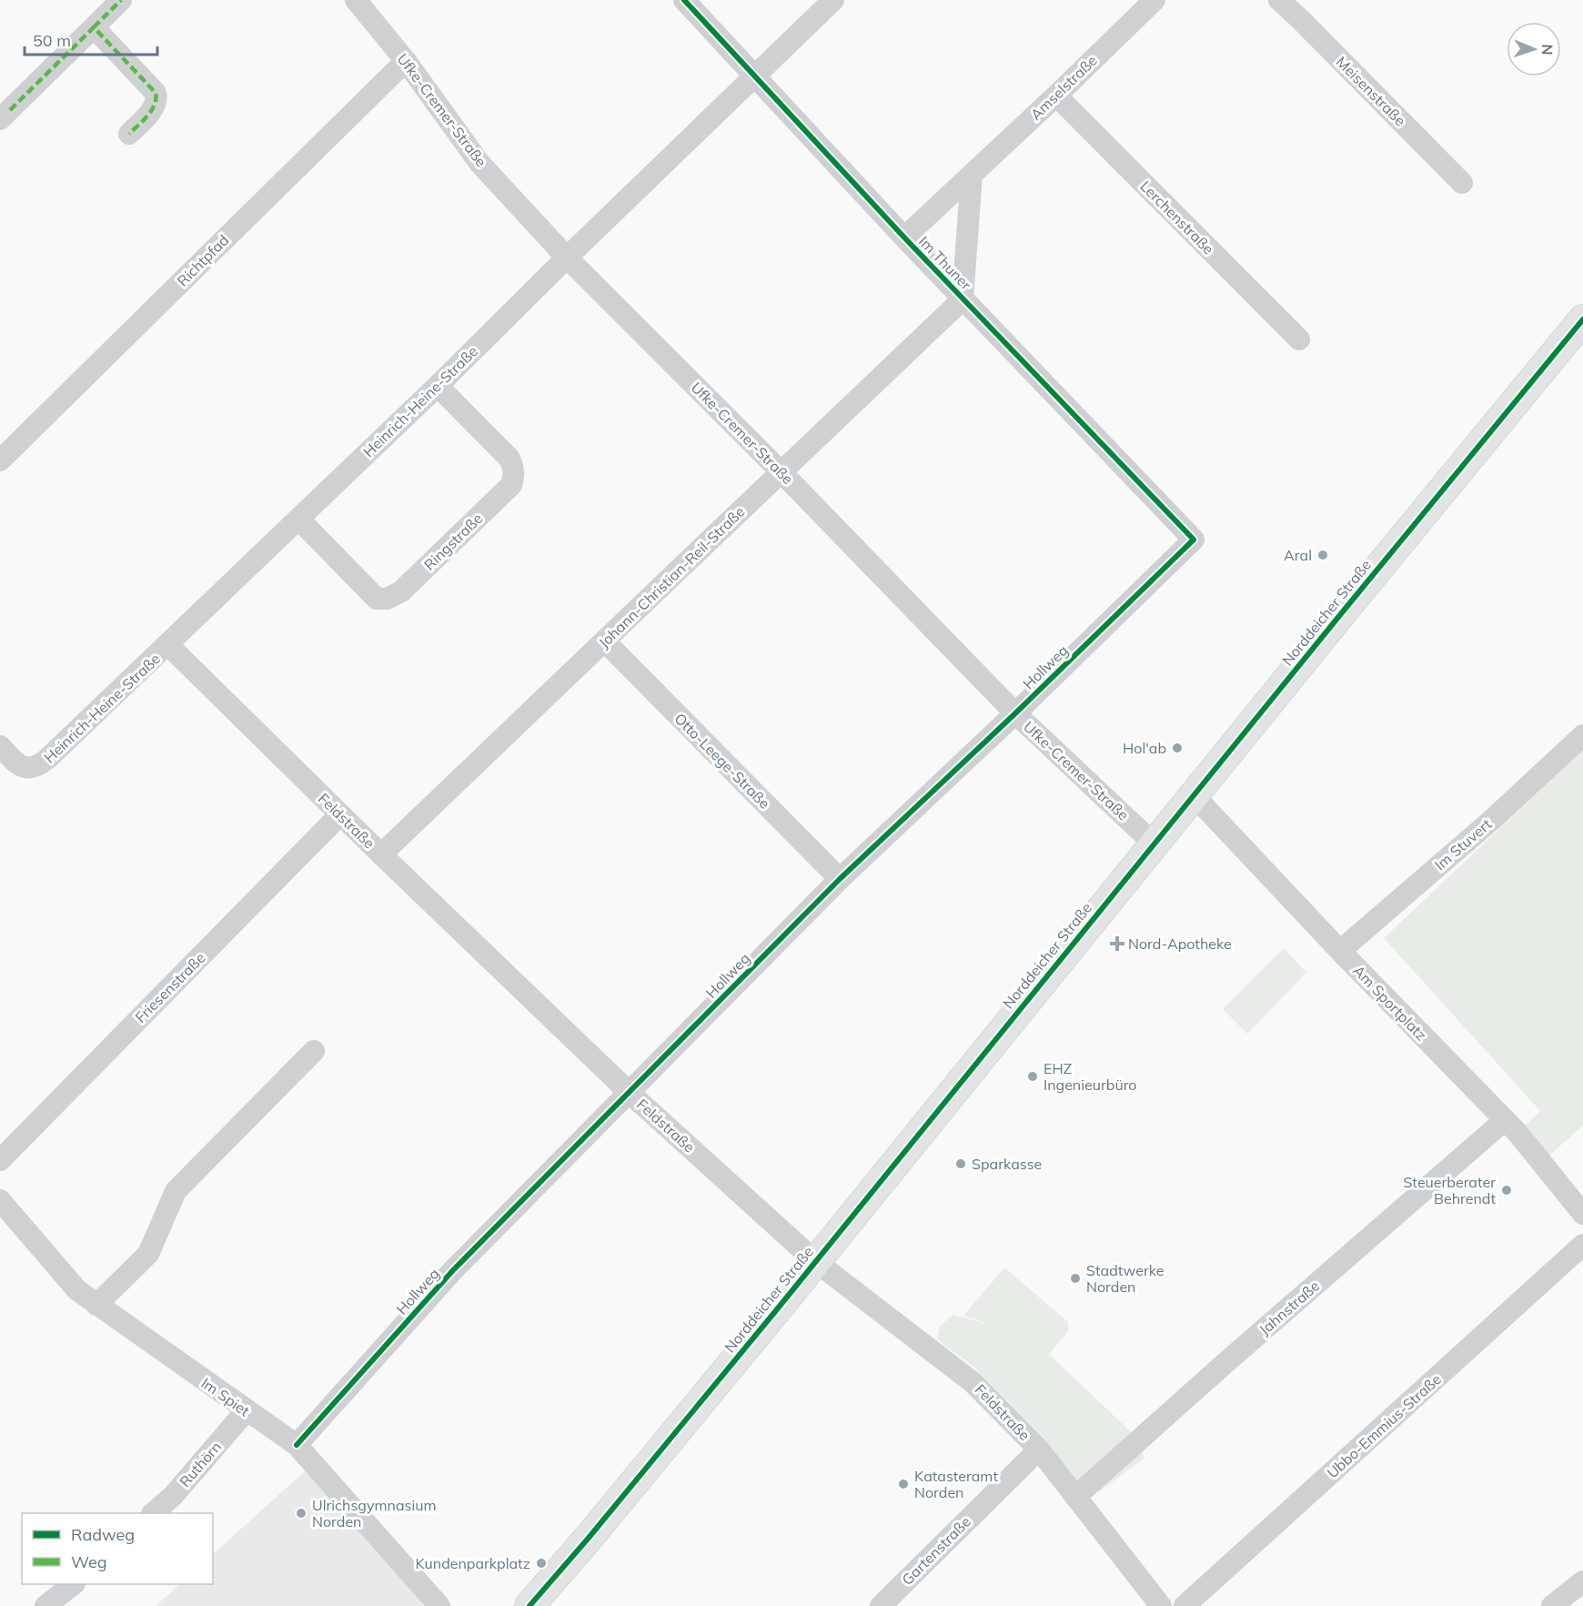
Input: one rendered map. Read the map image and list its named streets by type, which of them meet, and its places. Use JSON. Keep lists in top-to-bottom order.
{
  "streets": {
    "main road": ["Norddeicher Straße"],
    "street": [
      "Amselstraße",
      "Meisenstraße",
      "Ufke-Cremer-Straße",
      "Lerchenstraße",
      "Richtpfad",
      "Im Thuner",
      "Heinrich-Heine-Straße",
      "Ringstraße",
      "Johann-Christian-Reil-Straße",
      "Hollweg",
      "Otto-Leege-Straße",
      "Feldstraße",
      "Im Stuvert",
      "Friesenstraße",
      "Am Sportplatz",
      "Jahnstraße",
      "Im Spiet",
      "Ubbo-Emmius-Straße",
      "Ruthörn",
      "Gartenstraße"
    ]
  },
  "crossings": [
    ["Amselstraße", "Lerchenstraße"],
    ["Amselstraße", "Im Thuner"],
    ["Ufke-Cremer-Straße", "Richtpfad"],
    ["Ufke-Cremer-Straße", "Heinrich-Heine-Straße"],
    ["Ufke-Cremer-Straße", "Johann-Christian-Reil-Straße"],
    ["Ufke-Cremer-Straße", "Norddeicher Straße"],
    ["Ufke-Cremer-Straße", "Hollweg"],
    ["Im Thuner", "Heinrich-Heine-Straße"],
    ["Im Thuner", "Johann-Christian-Reil-Straße"],
    ["Im Thuner", "Hollweg"],
    ["Heinrich-Heine-Straße", "Ringstraße"],
    ["Heinrich-Heine-Straße", "Feldstraße"],
    ["Johann-Christian-Reil-Straße", "Otto-Leege-Straße"],
    ["Johann-Christian-Reil-Straße", "Feldstraße"],
    ["Norddeicher Straße", "Feldstraße"],
    ["Norddeicher Straße", "Am Sportplatz"],
    ["Hollweg", "Otto-Leege-Straße"],
    ["Hollweg", "Feldstraße"],
    ["Hollweg", "Im Spiet"],
    ["Feldstraße", "Friesenstraße"],
    ["Feldstraße", "Jahnstraße"],
    ["Feldstraße", "Gartenstraße"],
    ["Im Stuvert", "Am Sportplatz"],
    ["Am Sportplatz", "Jahnstraße"],
    ["Im Spiet", "Ruthörn"]
  ],
  "places": {
    "other": [
      "Aral",
      "Hol'ab",
      "EHZ Ingenieurbüro",
      "Sparkasse",
      "Steuerberater Behrendt",
      "Stadtwerke Norden",
      "Katasteramt Norden",
      "Ulrichsgymnasium Norden",
      "Kundenparkplatz"
    ],
    "health": ["Nord-Apotheke"]
  },
  "legend": ["Radweg", "Weg"],
  "scale_bar": "50 m",
  "north": "right"
}
